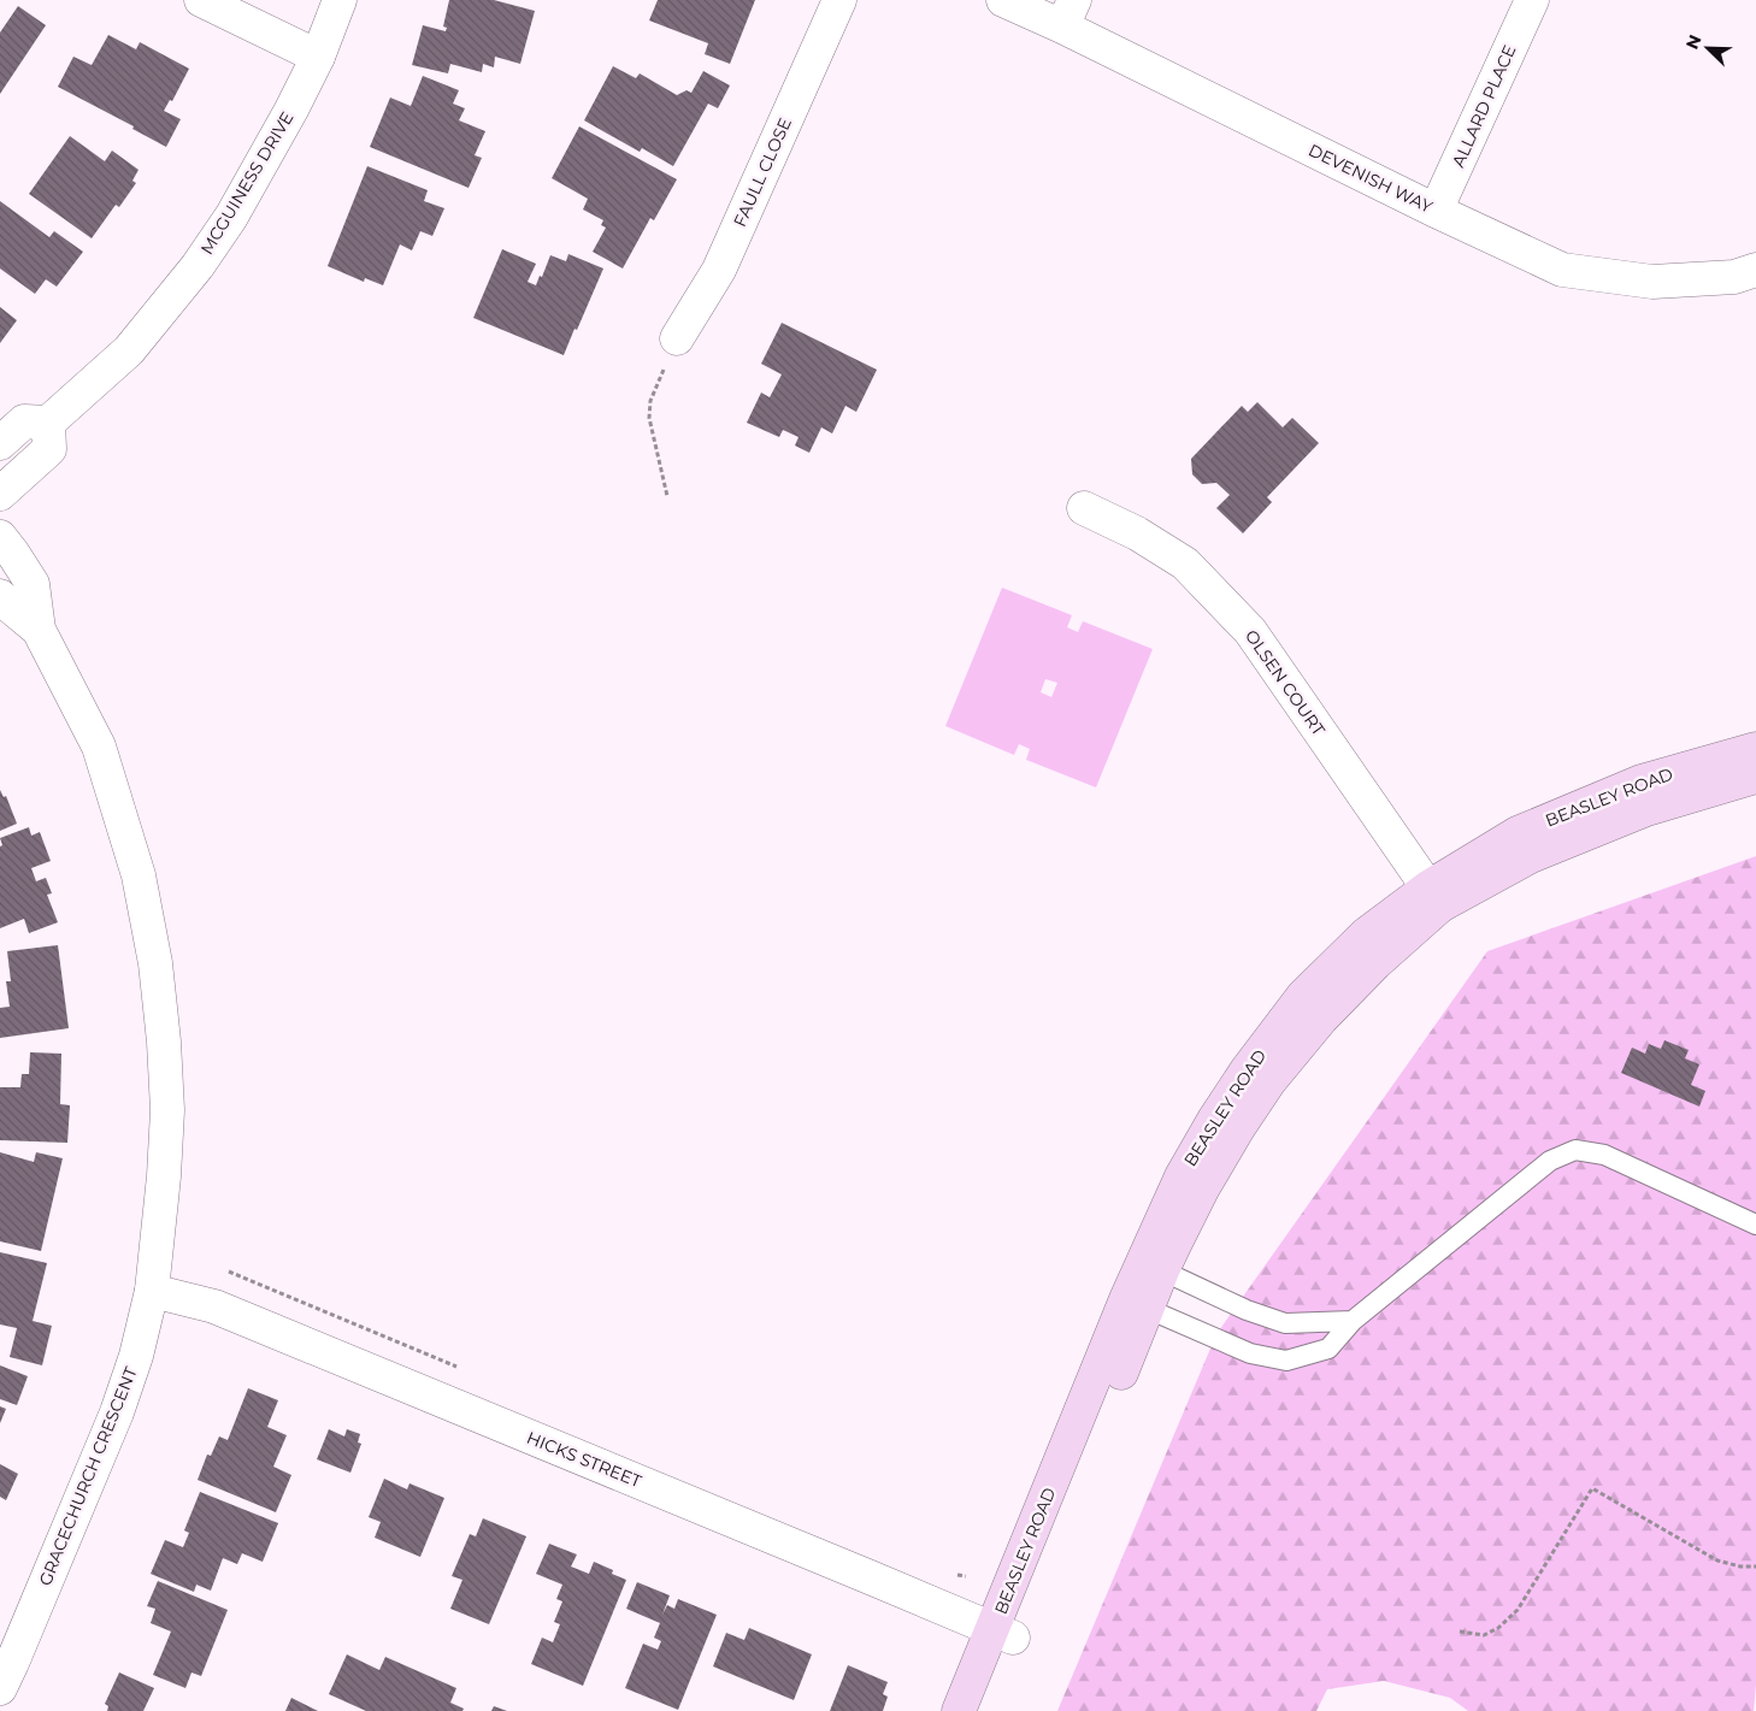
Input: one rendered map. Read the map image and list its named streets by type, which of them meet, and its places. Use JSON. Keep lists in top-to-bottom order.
{
  "streets": {
    "main road": ["BEASLEY ROAD"],
    "street": [
      "ALLARD PLACE",
      "FAULL CLOSE",
      "DEVENISH WAY",
      "MCGUINESS DRIVE",
      "OLSEN COURT",
      "HICKS STREET",
      "GRACECHURCH CRESCENT"
    ]
  },
  "crossings": [
    ["ALLARD PLACE", "DEVENISH WAY"],
    ["OLSEN COURT", "BEASLEY ROAD"],
    ["BEASLEY ROAD", "HICKS STREET"],
    ["HICKS STREET", "GRACECHURCH CRESCENT"]
  ],
  "north": "top left"
}
